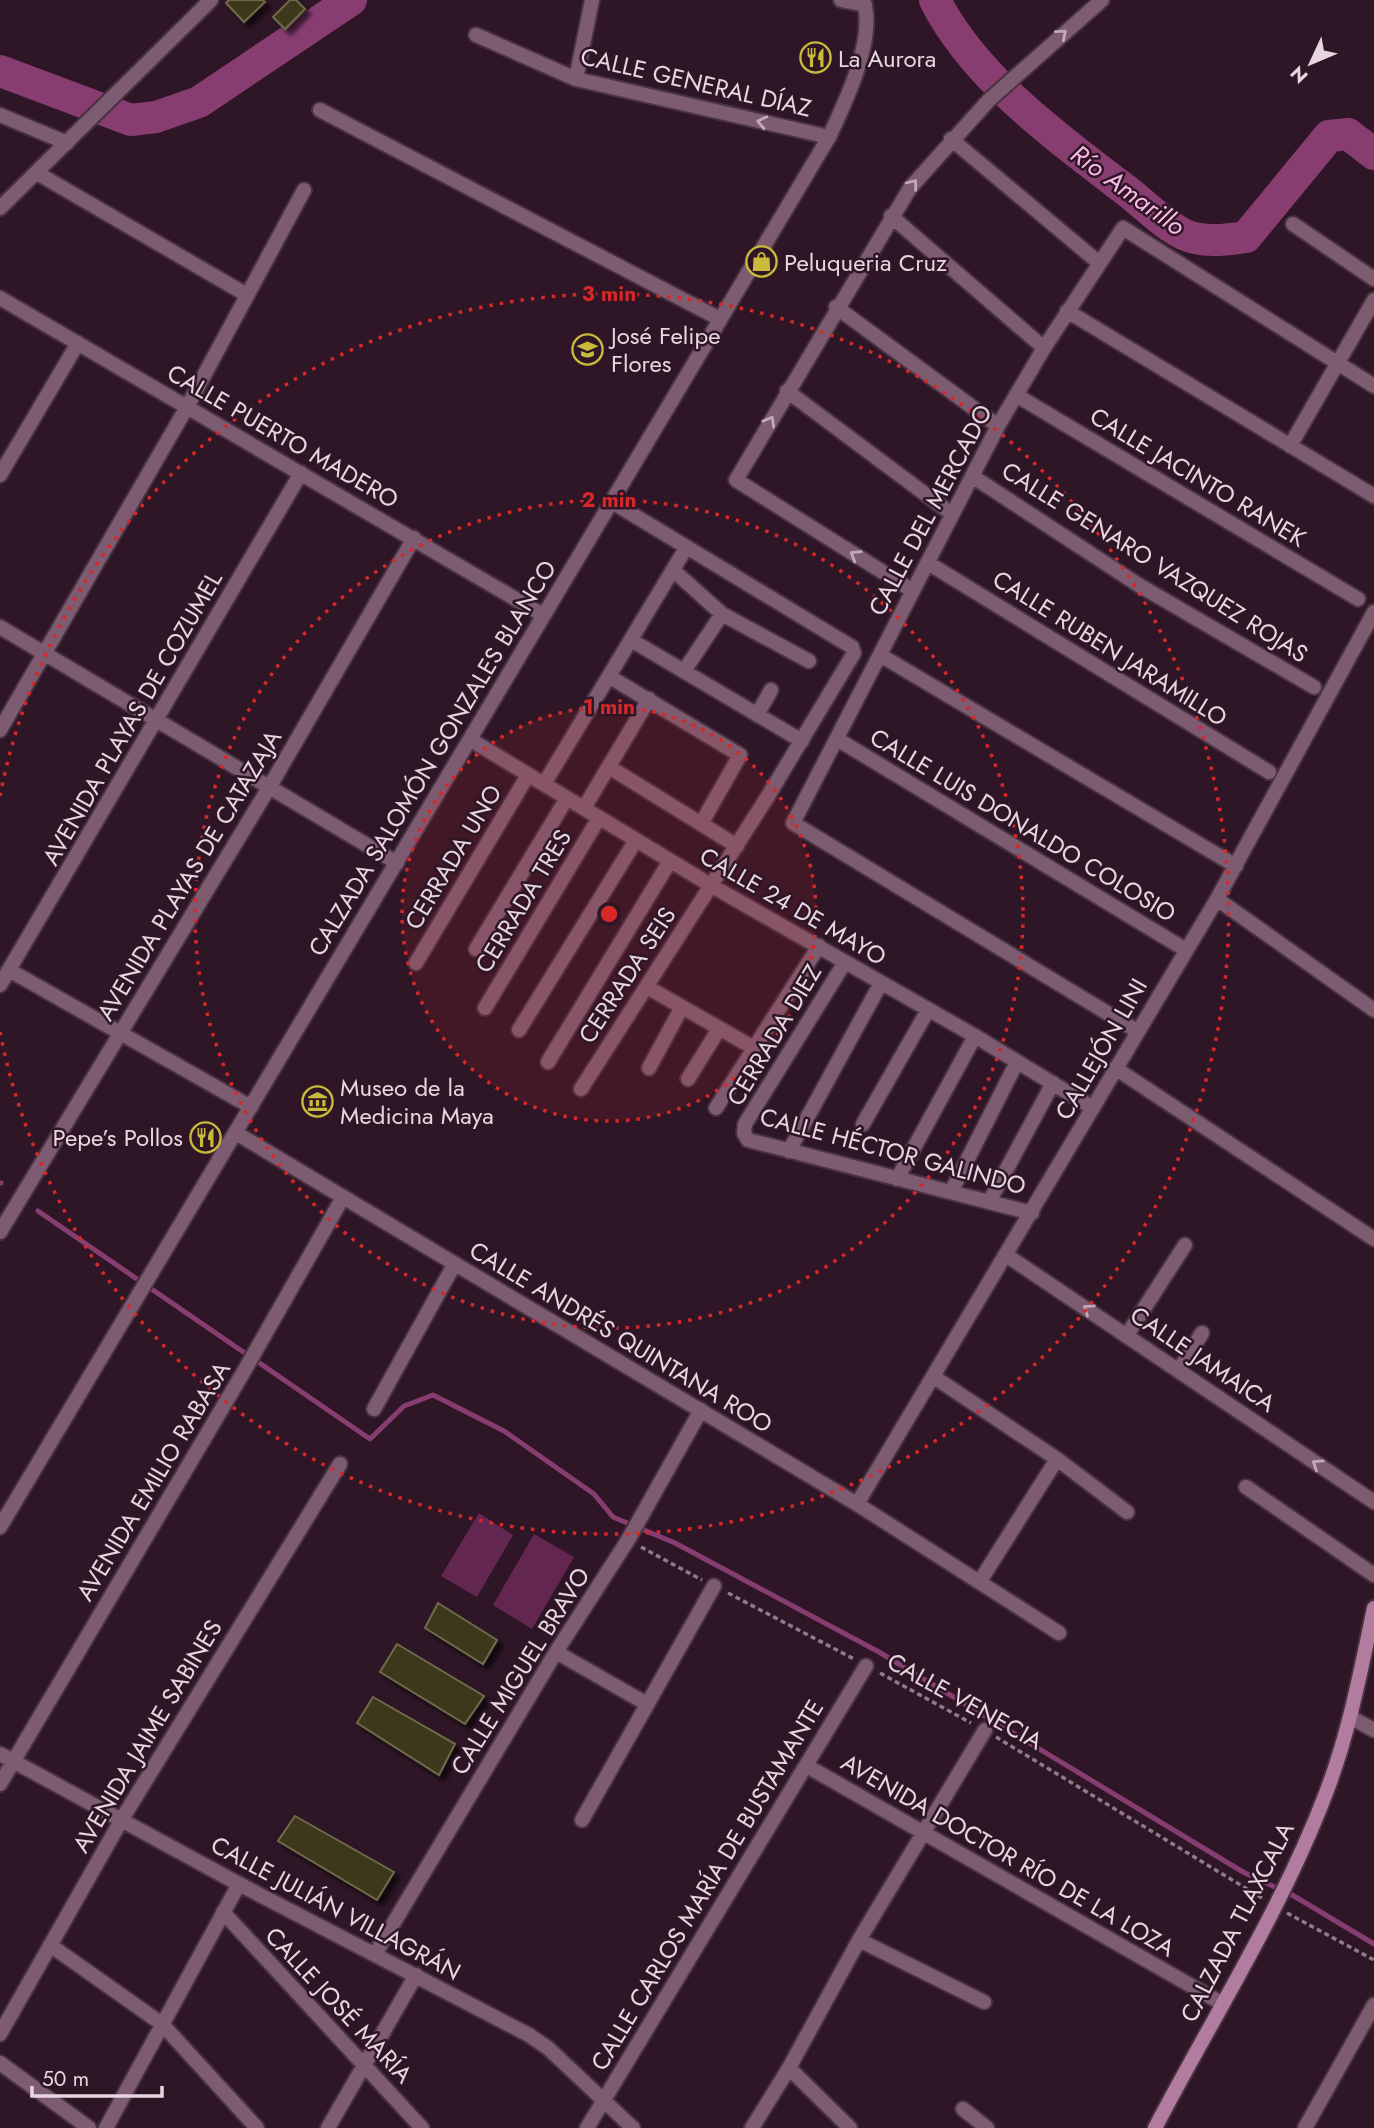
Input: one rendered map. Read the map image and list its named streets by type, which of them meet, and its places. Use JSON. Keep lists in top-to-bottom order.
{
  "streets": {
    "main road": ["CALZADA TLAXCALA"],
    "street": [
      "CALLE GENERAL DÍAZ",
      "CALLE PUERTO MADERO",
      "CALLE JACINTO RANEK",
      "CALLE DEL MERCADO",
      "CALLE GENARO VAZQUEZ ROJAS",
      "CALLE RUBEN JARAMILLO",
      "AVENIDA PLAYAS DE COZUMEL",
      "CALZADA SALOMÓN GONZALES BLANCO",
      "CALLE LUIS DONALDO COLOSIO",
      "CERRADA UNO",
      "AVENIDA PLAYAS DE CATAZAJA",
      "CERRADA TRES",
      "CALLE 24 DE MAYO",
      "CERRADA SEIS",
      "CERRADA DIEZ",
      "CALLEJÓN LINI",
      "CALLE HÉCTOR GALINDO",
      "CALLE ANDRÉS QUINTANA ROO",
      "CALLE JAMAICA",
      "AVENIDA EMILIO RABASA",
      "CALLE MIGUEL BRAVO",
      "AVENIDA JAIME SABINES",
      "AVENIDA DOCTOR RÍO DE LA LOZA",
      "CALLE CARLOS MARÍA DE BUSTAMANTE",
      "CALLE JULIÁN VILLAGRÁN",
      "CALLE JOSÉ MARÍA"
    ],
    "path": ["CALLE VENECIA"]
  },
  "crossings": [
    ["CALLE GENERAL DÍAZ", "CALZADA SALOMÓN GONZALES BLANCO"],
    ["CALLE PUERTO MADERO", "AVENIDA PLAYAS DE COZUMEL"],
    ["CALLE PUERTO MADERO", "CALZADA SALOMÓN GONZALES BLANCO"],
    ["CALLE PUERTO MADERO", "AVENIDA PLAYAS DE CATAZAJA"],
    ["CALLE JACINTO RANEK", "CALLE DEL MERCADO"],
    ["CALLE DEL MERCADO", "CALLE GENARO VAZQUEZ ROJAS"],
    ["CALLE DEL MERCADO", "CALLE RUBEN JARAMILLO"],
    ["CALLE DEL MERCADO", "CALLE LUIS DONALDO COLOSIO"],
    ["CALLE DEL MERCADO", "CALLEJÓN LINI"],
    ["CALZADA SALOMÓN GONZALES BLANCO", "CALLE 24 DE MAYO"],
    ["CALZADA SALOMÓN GONZALES BLANCO", "CALLE ANDRÉS QUINTANA ROO"],
    ["CALLE LUIS DONALDO COLOSIO", "CALLEJÓN LINI"],
    ["CERRADA UNO", "CALLE 24 DE MAYO"],
    ["CERRADA TRES", "CALLE 24 DE MAYO"],
    ["CALLE 24 DE MAYO", "CERRADA SEIS"],
    ["CALLE 24 DE MAYO", "CERRADA DIEZ"],
    ["CALLE 24 DE MAYO", "CALLEJÓN LINI"],
    ["CERRADA DIEZ", "CALLE HÉCTOR GALINDO"],
    ["CALLEJÓN LINI", "CALLE HÉCTOR GALINDO"],
    ["CALLEJÓN LINI", "CALLE ANDRÉS QUINTANA ROO"],
    ["CALLEJÓN LINI", "CALLE JAMAICA"],
    ["CALLE ANDRÉS QUINTANA ROO", "AVENIDA EMILIO RABASA"],
    ["CALLE ANDRÉS QUINTANA ROO", "CALLE MIGUEL BRAVO"],
    ["AVENIDA EMILIO RABASA", "CALLE JULIÁN VILLAGRÁN"],
    ["CALLE MIGUEL BRAVO", "CALLE VENECIA"],
    ["CALLE MIGUEL BRAVO", "CALLE JULIÁN VILLAGRÁN"],
    ["CALLE VENECIA", "CALLE CARLOS MARÍA DE BUSTAMANTE"],
    ["CALLE VENECIA", "CALZADA TLAXCALA"],
    ["AVENIDA JAIME SABINES", "CALLE JULIÁN VILLAGRÁN"],
    ["AVENIDA DOCTOR RÍO DE LA LOZA", "CALLE CARLOS MARÍA DE BUSTAMANTE"],
    ["AVENIDA DOCTOR RÍO DE LA LOZA", "CALZADA TLAXCALA"],
    ["CALLE CARLOS MARÍA DE BUSTAMANTE", "CALLE JULIÁN VILLAGRÁN"]
  ],
  "one_way": ["CALLE GENERAL DÍAZ"],
  "water": ["Río Amarillo"],
  "places": {
    "restaurant": ["La Aurora", "Pepe’s Pollos"],
    "shop": ["Peluqueria Cruz"],
    "school or university": ["José Felipe Flores"],
    "museum": ["Museo de la Medicina Maya"]
  },
  "scale_bar": "50 m",
  "north": "bottom left",
  "rings": ["3 min", "2 min", "1 min"]
}
